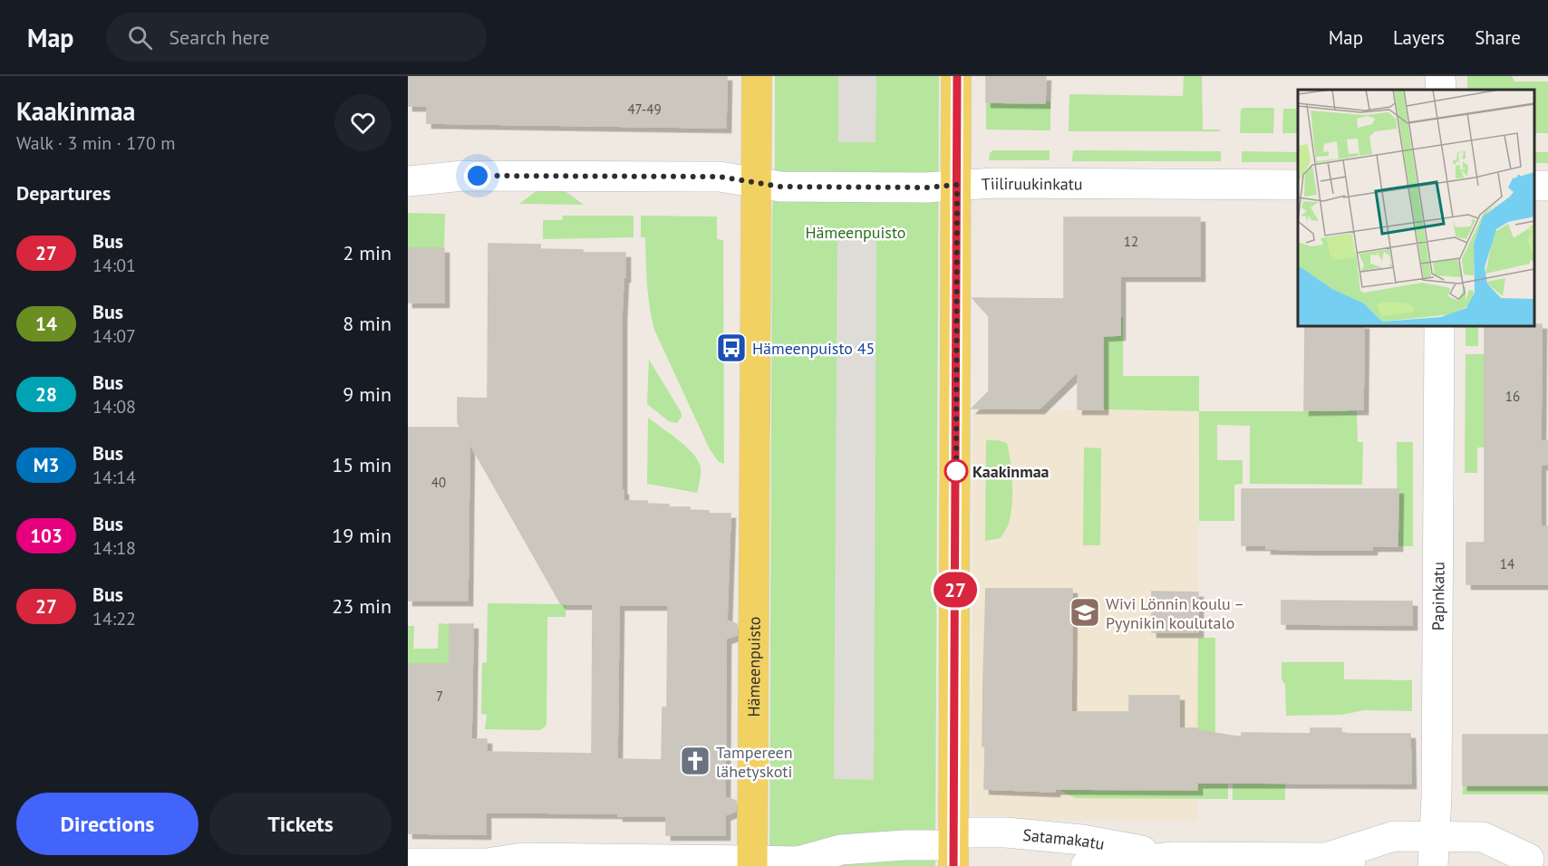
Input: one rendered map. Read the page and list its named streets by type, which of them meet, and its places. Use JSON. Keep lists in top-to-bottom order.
{
  "streets": {
    "main road": ["Hämeenpuisto"],
    "street": ["Tiiliruukinkatu", "Papinkatu", "Satamakatu"]
  },
  "crossings": [
    ["Tiiliruukinkatu", "Hämeenpuisto"],
    ["Papinkatu", "Satamakatu"],
    ["Hämeenpuisto", "Satamakatu"]
  ],
  "parks": ["Hämeenpuisto"],
  "places": {
    "bus stop": ["Hämeenpuisto 45"],
    "other": ["Kaakinmaa"],
    "school or university": ["Wivi Lönnin koulu – Pyynikin koulutalo"],
    "church": ["Tampereen lähetyskoti"]
  },
  "lines": ["bus line 27"],
  "house_numbers": [
    "47-49",
    "12",
    "16",
    "40",
    "14",
    "7"
  ],
  "page": {
    "header": "Map",
    "search": "Search here",
    "nav": ["Map", "Layers", "Share"],
    "heading": [
      ["Kaakinmaa", "Walk · 3 min · 170 m"],
      "Departures"
    ],
    "on_map": "27",
    "list": [
      {
        "mark": "27",
        "name": "Bus",
        "note": "14:01",
        "value": "2 min"
      },
      {
        "mark": "14",
        "name": "Bus",
        "note": "14:07",
        "value": "8 min"
      },
      {
        "mark": "28",
        "name": "Bus",
        "note": "14:08",
        "value": "9 min"
      },
      {
        "mark": "M3",
        "name": "Bus",
        "note": "14:14",
        "value": "15 min"
      },
      {
        "mark": "103",
        "name": "Bus",
        "note": "14:18",
        "value": "19 min"
      },
      {
        "mark": "27",
        "name": "Bus",
        "note": "14:22",
        "value": "23 min"
      }
    ],
    "buttons": ["Directions", "Tickets"]
  }
}
